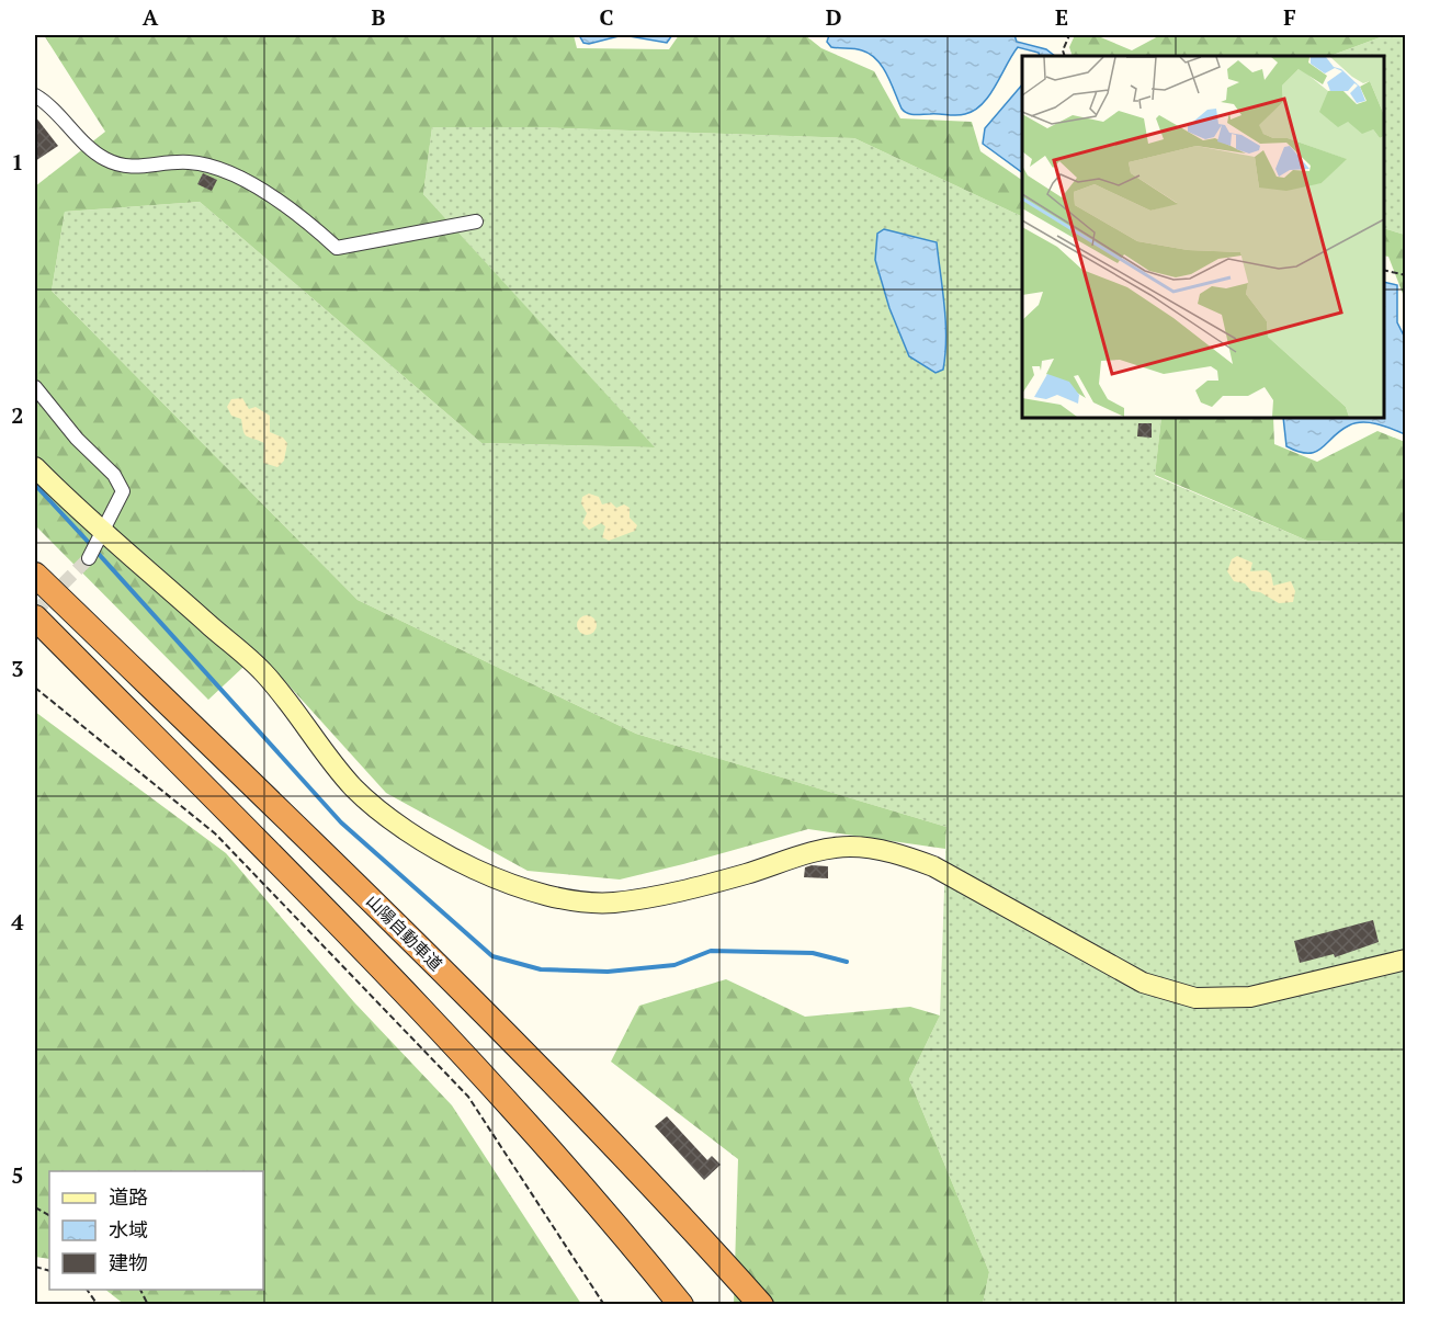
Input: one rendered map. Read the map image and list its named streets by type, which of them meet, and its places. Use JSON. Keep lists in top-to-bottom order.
{
  "streets": {
    "highway": ["山陽自動車道"]
  },
  "legend": ["道路", "水域", "建物"],
  "grid": {
    "columns": [
      "A",
      "B",
      "C",
      "D",
      "E",
      "F"
    ],
    "rows": [
      "1",
      "2",
      "3",
      "4",
      "5"
    ]
  }
}
